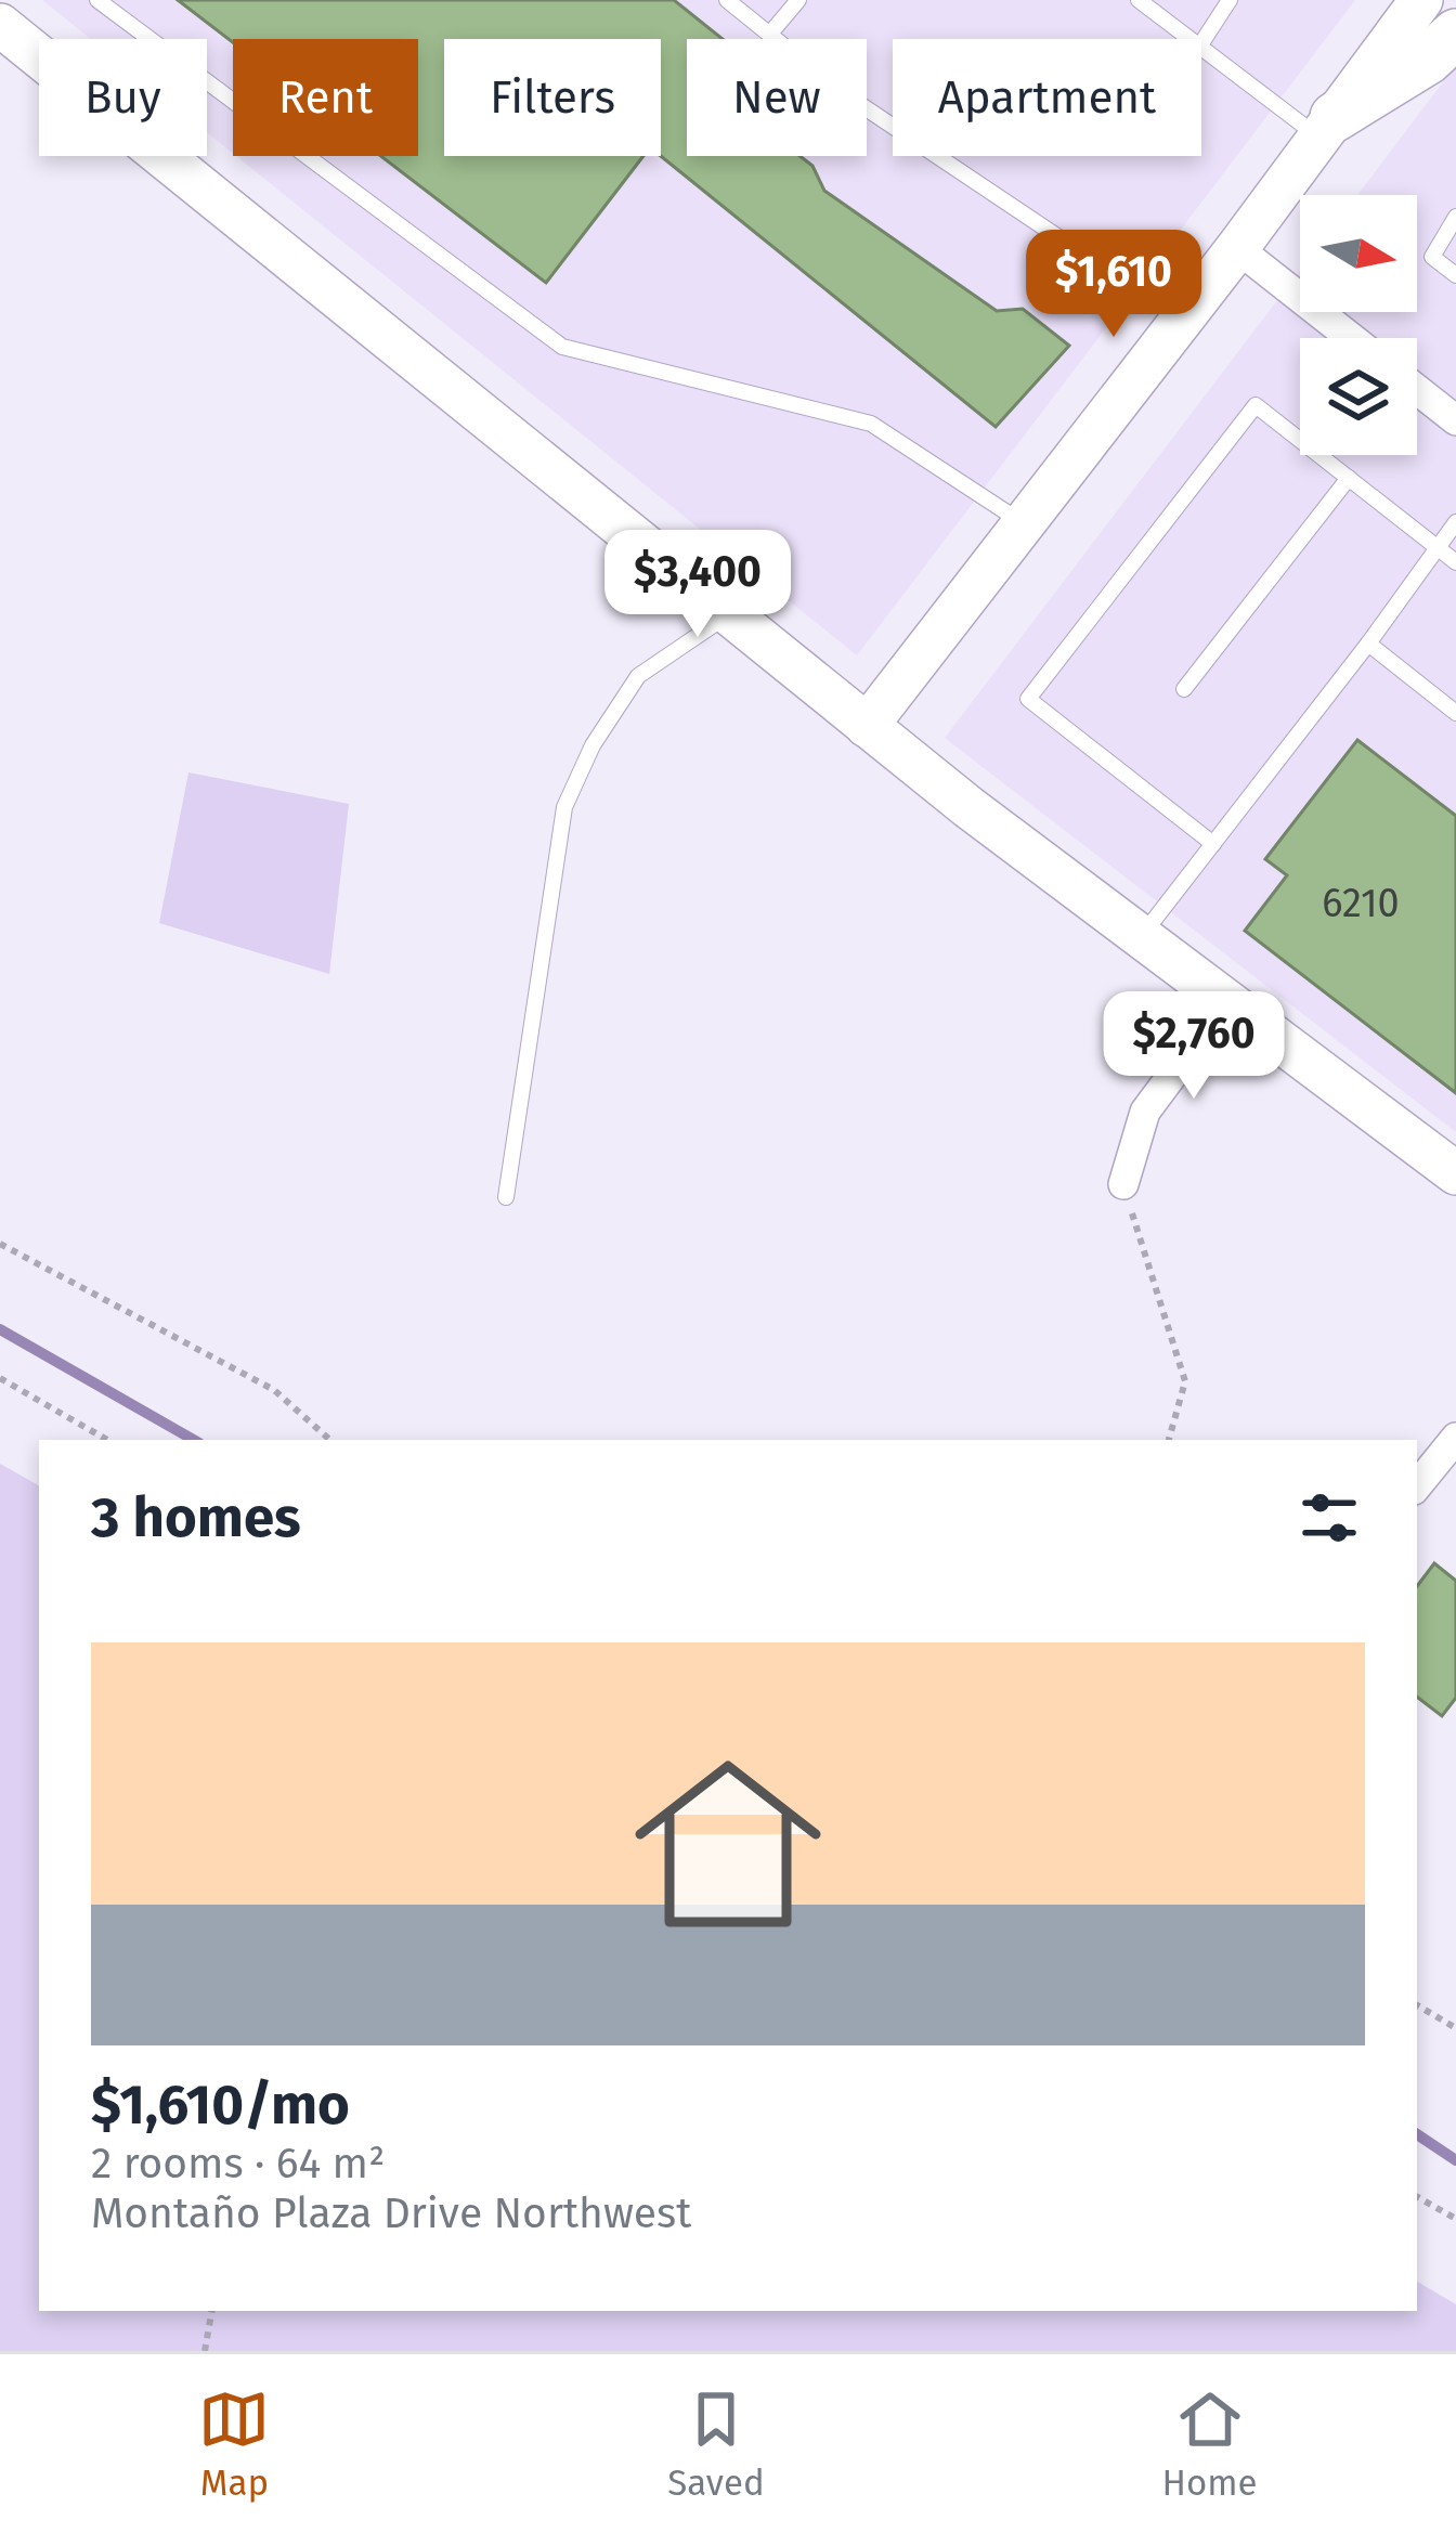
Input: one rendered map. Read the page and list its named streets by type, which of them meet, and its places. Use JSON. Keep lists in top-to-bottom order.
{
  "house_numbers": ["6210"],
  "north": "right",
  "page": {
    "chip": [
      "Buy",
      "Rent",
      "Filters",
      "New",
      "Apartment"
    ],
    "price": ["$1,610", "$3,400", "$2,760"],
    "heading": "3 homes",
    "list": [
      {
        "name": "$1,610/mo",
        "note": "2 rooms · 64 m² · Montaño Plaza Drive Northwest"
      }
    ],
    "tabs": ["Map", "Saved", "Home"]
  }
}
